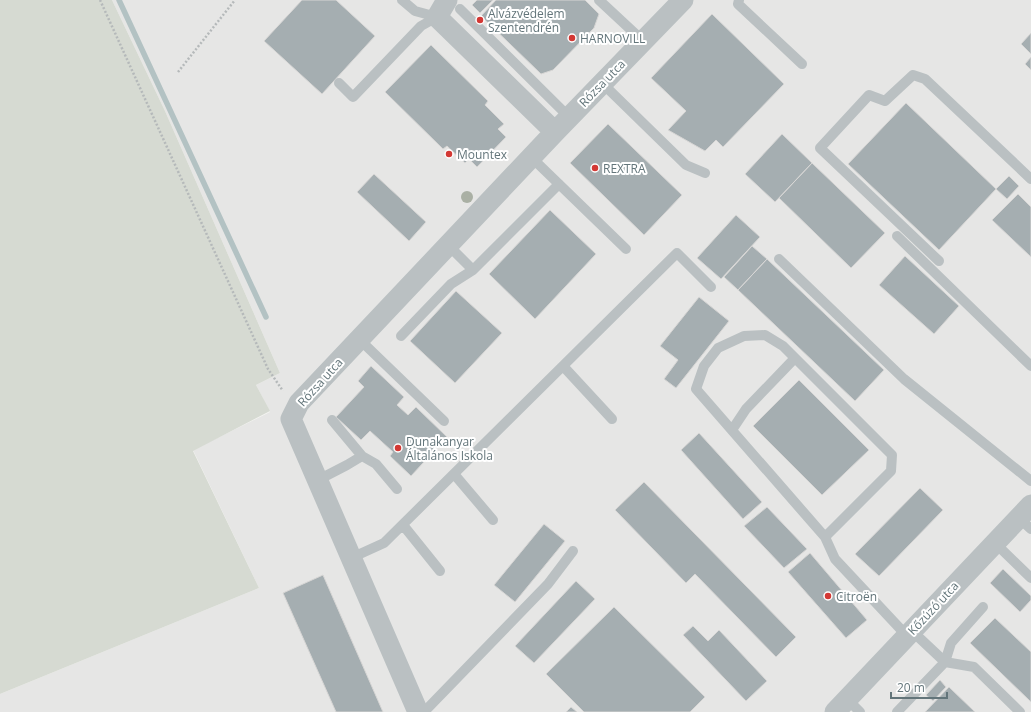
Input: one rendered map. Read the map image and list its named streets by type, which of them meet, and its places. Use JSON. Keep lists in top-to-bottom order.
{
  "streets": {
    "street": ["Rózsa utca", "Kőzúzó utca"]
  },
  "places": [
    "Alvázvédelem Szentendrén",
    "HARNOVILL",
    "Mountex",
    "REXTRA",
    "Dunakanyar Általános Iskola",
    "Citroën"
  ],
  "scale_bar": "20 m"
}
